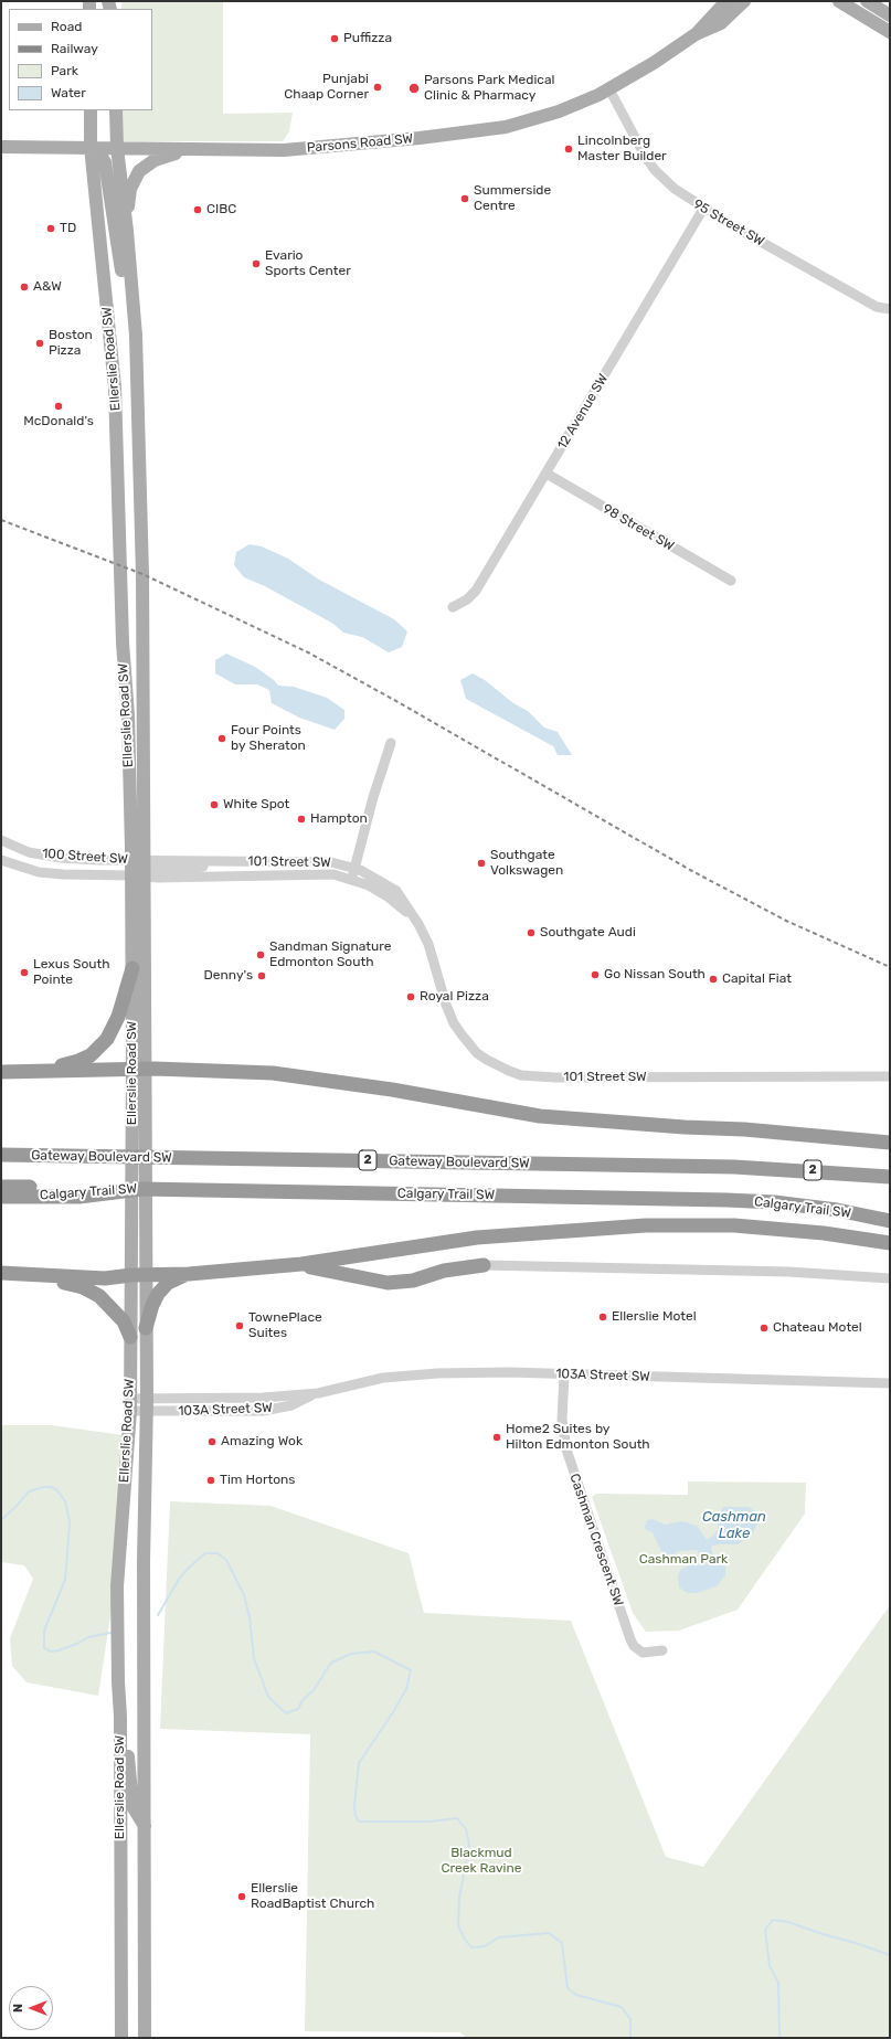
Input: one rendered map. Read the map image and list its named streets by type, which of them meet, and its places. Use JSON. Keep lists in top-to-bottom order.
{
  "streets": {
    "highway": ["Gateway Boulevard SW", "2", "Calgary Trail SW"],
    "main road": ["Parsons Road SW", "Ellerslie Road SW"],
    "street": [
      "95 Street SW",
      "12 Avenue SW",
      "98 Street SW",
      "100 Street SW",
      "101 Street SW",
      "103A Street SW",
      "Cashman Crescent SW"
    ]
  },
  "crossings": [
    ["Parsons Road SW", "95 Street SW"],
    ["Parsons Road SW", "Ellerslie Road SW"],
    ["95 Street SW", "12 Avenue SW"],
    ["Ellerslie Road SW", "100 Street SW"],
    ["Ellerslie Road SW", "101 Street SW"],
    ["Ellerslie Road SW", "103A Street SW"],
    ["12 Avenue SW", "98 Street SW"],
    ["100 Street SW", "101 Street SW"],
    ["103A Street SW", "Cashman Crescent SW"]
  ],
  "water": ["Cashman Lake"],
  "parks": ["Cashman Park", "Blackmud Creek Ravine"],
  "places": [
    "Puffizza",
    "Punjabi Chaap Corner",
    "Parsons Park Medical Clinic & Pharmacy",
    "Lincolnberg Master Builder",
    "Summerside Centre",
    "CIBC",
    "TD",
    "Evario Sports Center",
    "A&W",
    "Boston Pizza",
    "McDonald's",
    "Four Points by Sheraton",
    "White Spot",
    "Hampton",
    "Southgate Volkswagen",
    "Southgate Audi",
    "Sandman Signature Edmonton South",
    "Lexus South Pointe",
    "Go Nissan South",
    "Denny's",
    "Capital Fiat",
    "Royal Pizza",
    "Ellerslie Motel",
    "TownePlace Suites",
    "Chateau Motel",
    "Home2 Suites by Hilton Edmonton South",
    "Amazing Wok",
    "Tim Hortons",
    "Ellerslie RoadBaptist Church"
  ],
  "legend": [
    "Road",
    "Railway",
    "Park",
    "Water"
  ],
  "north": "left"
}
